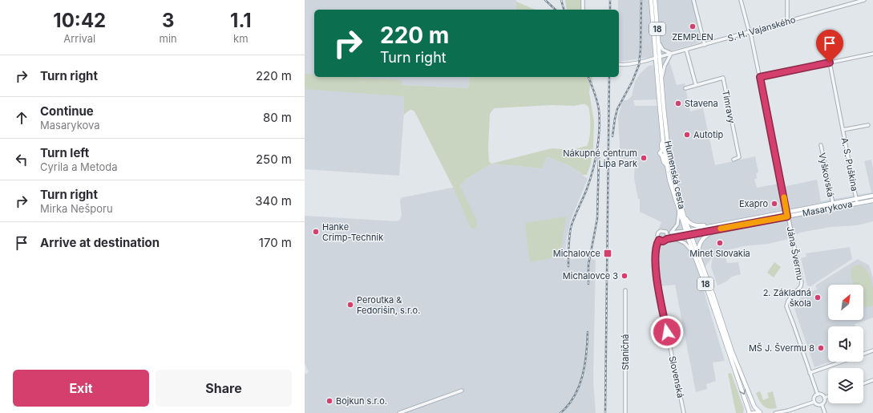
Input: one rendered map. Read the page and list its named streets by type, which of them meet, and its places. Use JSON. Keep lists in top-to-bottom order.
{
  "streets": {
    "main road": ["18", "Humenská cesta", "Masarykova"],
    "street": [
      "S. H. Vajanského",
      "Timravy",
      "A. S. Puškina",
      "Vyškovská",
      "Jána Švermu",
      "Staničná",
      "Slovenská"
    ]
  },
  "crossings": [
    ["S. H. Vajanského", "Humenská cesta"],
    ["A. S. Puškina", "Masarykova"],
    ["Humenská cesta", "Masarykova"],
    ["Vyškovská", "Masarykova"],
    ["Masarykova", "Jána Švermu"]
  ],
  "places": {
    "other": [
      "ZEMPLEN",
      "Stavena",
      "Autotip",
      "Nákupné centrum Lipa Park",
      "Exapro",
      "Hanke Crimp-Technik",
      "Minet Slovakia",
      "Michalovce 3",
      "2. Základná škola",
      "Peroutka & Fedorišin, s.r.o.",
      "MŠ J. Švermu 8",
      "Bojkun s.r.o."
    ],
    "transit": ["Michalovce"]
  },
  "north": "top right",
  "page": {
    "eta": [
      "10:42",
      "Arrival",
      "3",
      "min",
      "1.1",
      "km"
    ],
    "turn": ["220 m", "Turn right"],
    "list": [
      {
        "name": "Turn right",
        "value": "220 m"
      },
      {
        "name": "Continue",
        "note": "Masarykova",
        "value": "80 m"
      },
      {
        "name": "Turn left",
        "note": "Cyrila a Metoda",
        "value": "250 m"
      },
      {
        "name": "Turn right",
        "note": "Mirka Nešporu",
        "value": "340 m"
      },
      {
        "name": "Arrive at destination",
        "value": "170 m"
      }
    ],
    "buttons": ["Exit", "Share"]
  }
}
